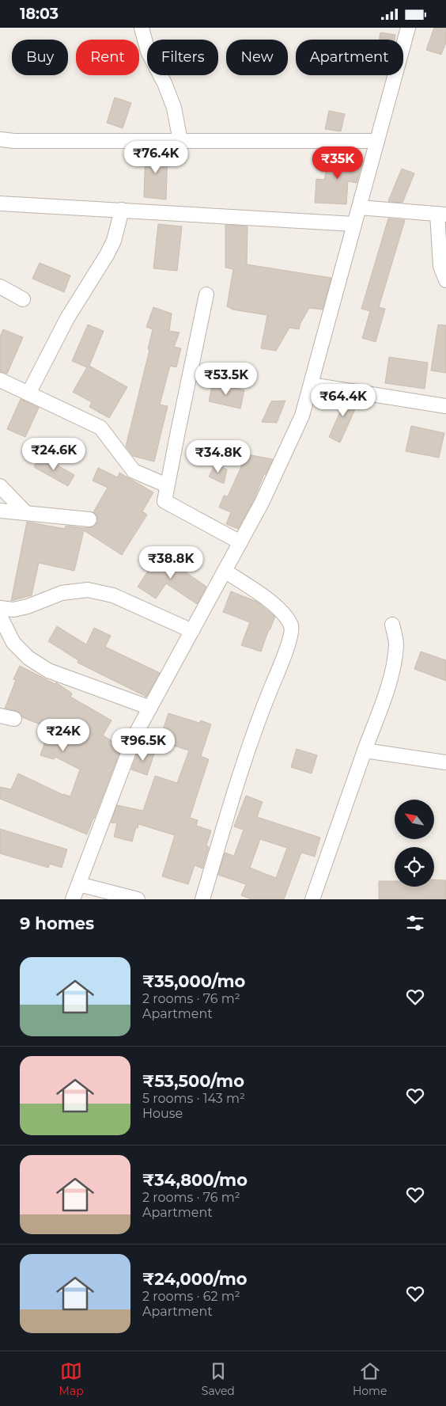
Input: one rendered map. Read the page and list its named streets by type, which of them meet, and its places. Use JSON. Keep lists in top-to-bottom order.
{
  "north": "top left",
  "page": {
    "status": "18:03",
    "chip": [
      "Buy",
      "Rent",
      "Filters",
      "New",
      "Apartment"
    ],
    "price": [
      "₹76.4K",
      "₹35K",
      "₹53.5K",
      "₹64.4K",
      "₹24.6K",
      "₹34.8K",
      "₹38.8K",
      "₹24K",
      "₹96.5K"
    ],
    "heading": "9 homes",
    "list": [
      {
        "name": "₹35,000/mo",
        "note": "2 rooms · 76 m² · Apartment"
      },
      {
        "name": "₹53,500/mo",
        "note": "5 rooms · 143 m² · House"
      },
      {
        "name": "₹34,800/mo",
        "note": "2 rooms · 76 m² · Apartment"
      },
      {
        "name": "₹24,000/mo",
        "note": "2 rooms · 62 m² · Apartment"
      }
    ],
    "tabs": ["Map", "Saved", "Home"]
  }
}
